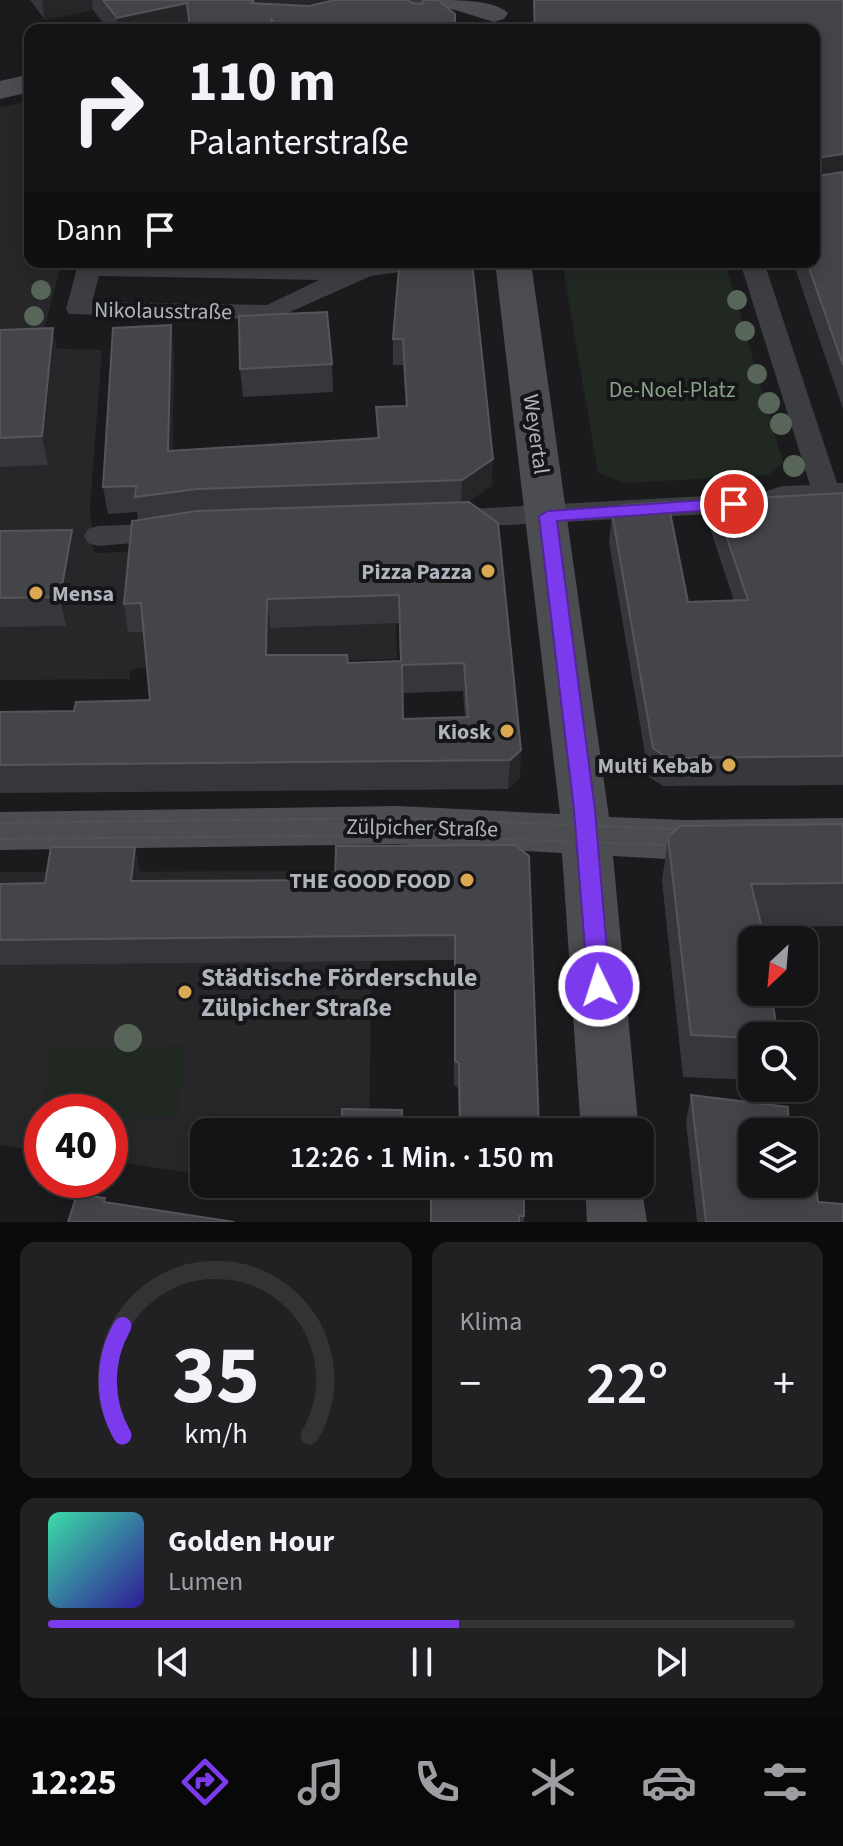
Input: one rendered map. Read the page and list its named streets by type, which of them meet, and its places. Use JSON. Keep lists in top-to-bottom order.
{
  "streets": {
    "street": ["Nikolausstraße", "Weyertal", "Zülpicher Straße"]
  },
  "crossings": [
    ["Weyertal", "Zülpicher Straße"]
  ],
  "parks": ["De-Noel-Platz"],
  "places": [
    "Pizza Pazza",
    "Mensa",
    "Kiosk",
    "Multi Kebab",
    "THE GOOD FOOD",
    "Städtische Förderschule Zülpicher Straße"
  ],
  "north": "bottom left",
  "page": {
    "turn": ["110 m", "Palanterstraße"],
    "then": "Dann",
    "limit": "40",
    "trip": "12:26 · 1 Min. · 150 m",
    "tile": "Klima",
    "heat": ["−", "22°", "+"],
    "song": ["Golden Hour", "Lumen"],
    "tabs": "12:25",
    "gauge": ["35", "km/h"]
  }
}
